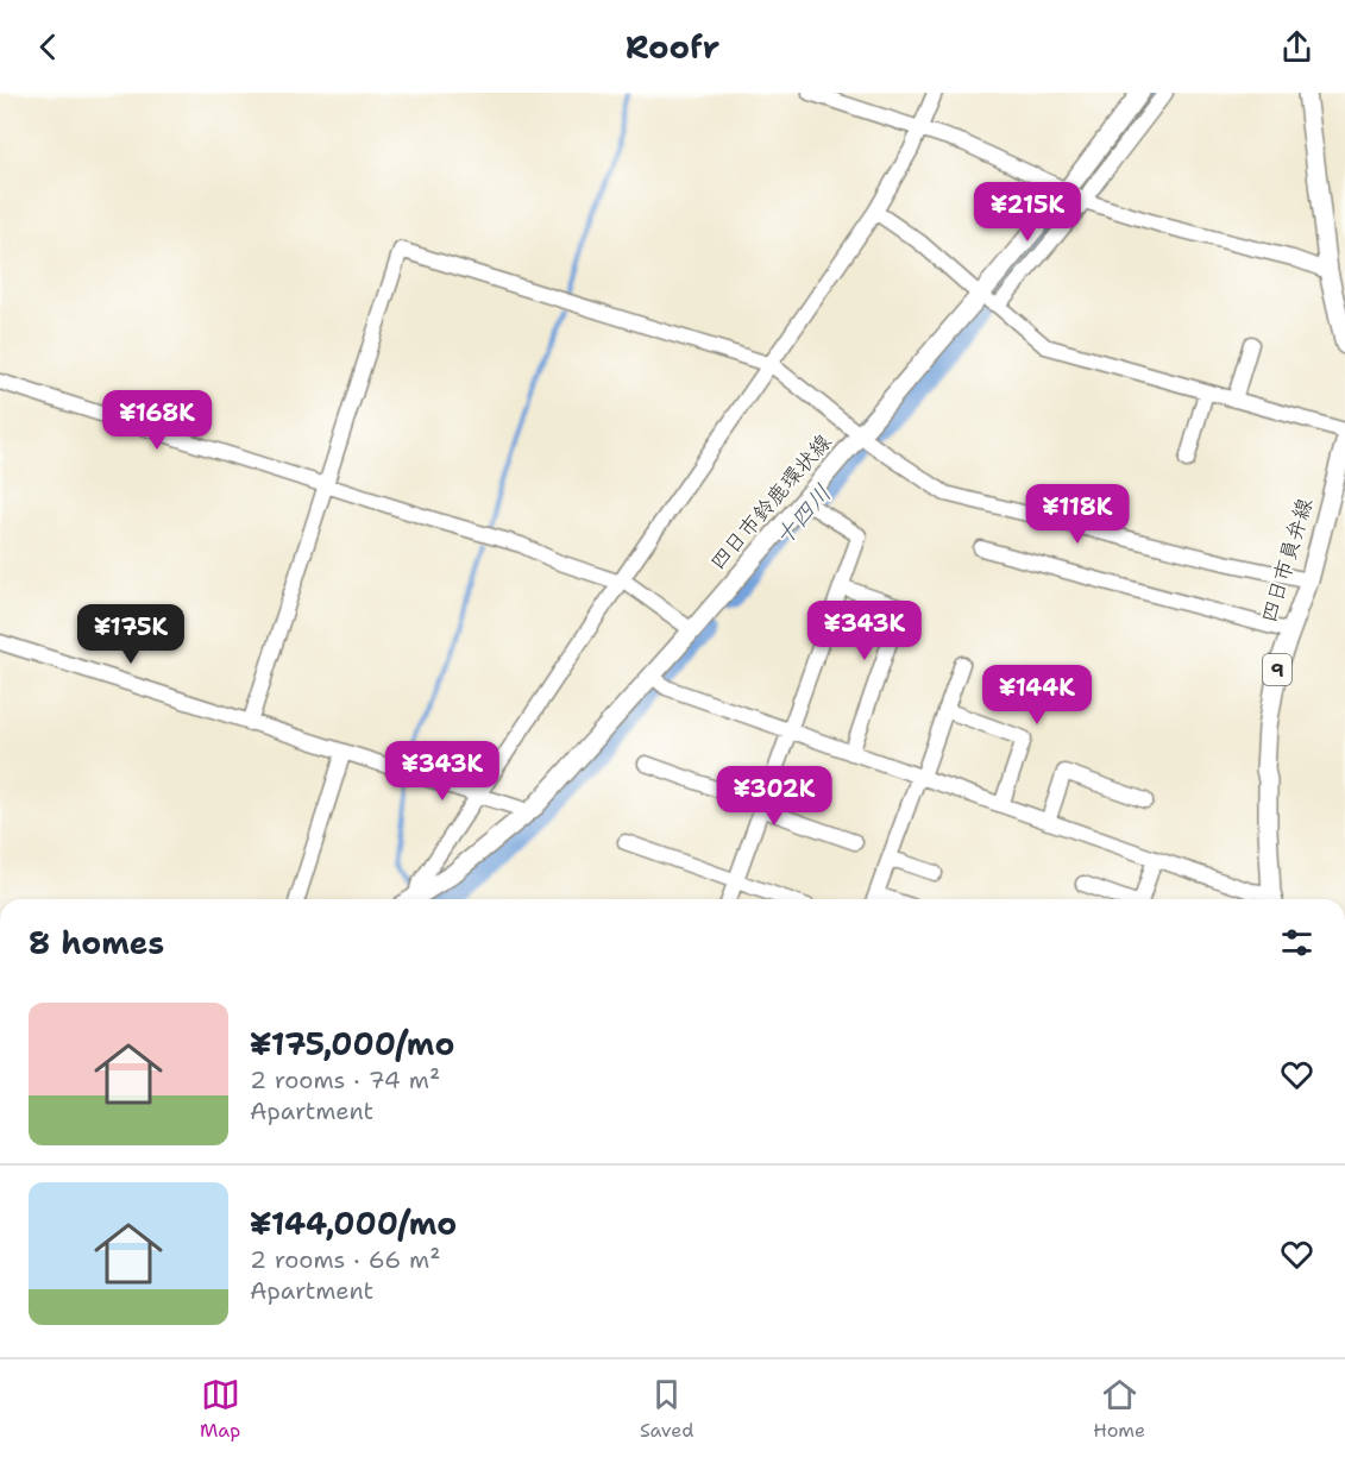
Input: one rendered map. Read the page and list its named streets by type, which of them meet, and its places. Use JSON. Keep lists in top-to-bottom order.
{
  "streets": {
    "main road": ["四日市鈴鹿環状線", "四日市員弁線", "9"]
  },
  "water": ["十四川"],
  "page": {
    "header": "Roofr",
    "price": [
      "¥215K",
      "¥168K",
      "¥118K",
      "¥343K",
      "¥175K",
      "¥144K",
      "¥343K",
      "¥302K"
    ],
    "heading": "8 homes",
    "list": [
      {
        "name": "¥175,000/mo",
        "note": "2 rooms · 74 m² · Apartment"
      },
      {
        "name": "¥144,000/mo",
        "note": "2 rooms · 66 m² · Apartment"
      }
    ],
    "tabs": ["Map", "Saved", "Home"]
  }
}
